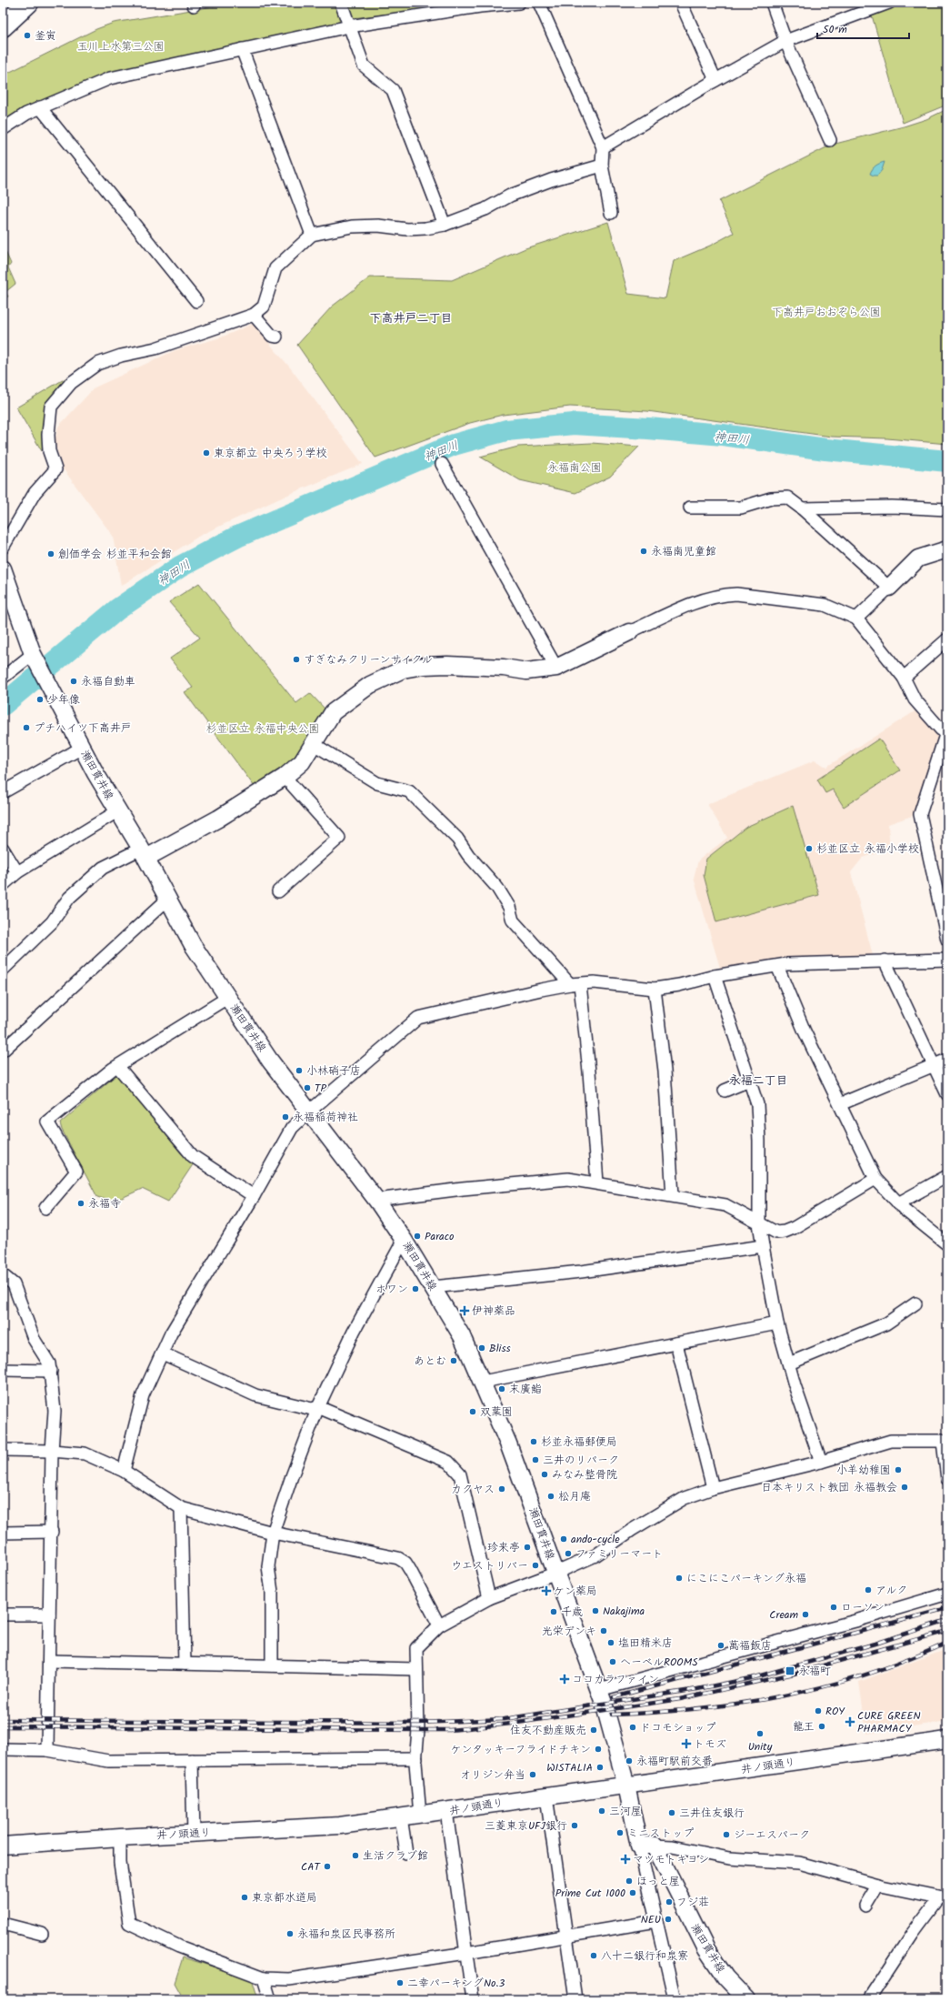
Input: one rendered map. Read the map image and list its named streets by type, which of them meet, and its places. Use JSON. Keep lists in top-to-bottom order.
{
  "streets": {
    "main road": ["瀬田貫井線", "井ノ頭通り"]
  },
  "crossings": [
    ["瀬田貫井線", "井ノ頭通り"]
  ],
  "districts": ["下高井戸二丁目", "永福二丁目"],
  "water": ["神田川"],
  "parks": [
    "玉川上水第三公園",
    "下高井戸おおぞら公園",
    "永福南公園",
    "杉並区立 永福中央公園"
  ],
  "places": {
    "other": [
      "釜寅",
      "東京都立 中央ろう学校",
      "永福南児童館",
      "創価学会 杉並平和会館",
      "すぎなみクリーンサイクル",
      "永福自動車",
      "少年像",
      "プチハイツ下高井戸",
      "杉並区立 永福小学校",
      "小林硝子店",
      "TP",
      "永福稲荷神社",
      "永福寺",
      "Paraco",
      "ホワン",
      "Bliss",
      "あとむ",
      "末廣鮨",
      "双葉園",
      "杉並永福郵便局",
      "三井のリパーク",
      "小羊幼稚園",
      "みなみ整骨院",
      "日本キリスト教団 永福教会",
      "カクヤス",
      "松月庵",
      "ando-cycle",
      "珍来亭",
      "ファミリーマート",
      "ウエストリバー",
      "にこにこパーキング永福",
      "アルク",
      "ローソン",
      "Nakajima",
      "千歳",
      "Cream",
      "光栄デンキ",
      "塩田精米店",
      "萬福飯店",
      "へーベルROOMS",
      "ROY",
      "龍王",
      "ドコモショップ",
      "住友不動産販売",
      "Unity",
      "ケンタッキーフライドチキン",
      "永福町駅前交番",
      "WISTALIA",
      "オリジン弁当",
      "三河屋",
      "三井住友銀行",
      "三菱東京UFJ銀行",
      "ミニストップ",
      "ジーエスパーク",
      "生活クラブ館",
      "CAT",
      "ほっと屋",
      "Prime Cut 1000",
      "東京都水道局",
      "フジ荘",
      "NEU",
      "永福和泉区民事務所",
      "八十二銀行和泉寮",
      "二幸パーキングNo.3"
    ],
    "health": [
      "伊神薬品",
      "ケン薬局",
      "ココカラファイン",
      "CURE GREEN PHARMACY",
      "トモズ",
      "マツモトキヨシ"
    ],
    "transit": ["永福町"]
  },
  "scale_bar": "50 m"
}
